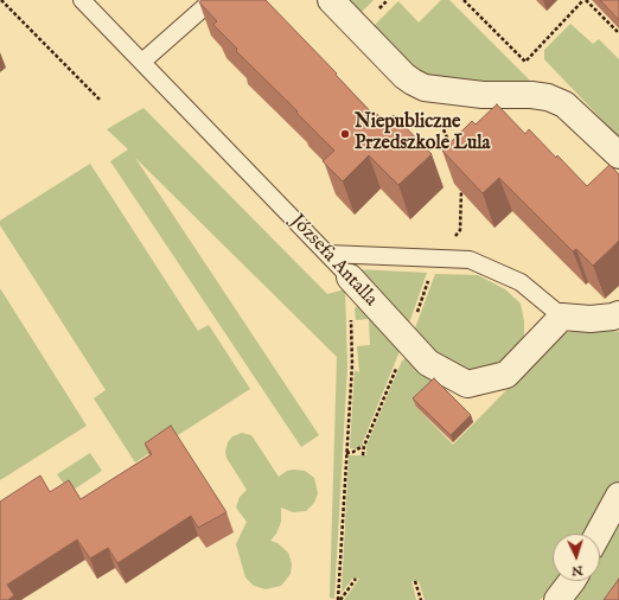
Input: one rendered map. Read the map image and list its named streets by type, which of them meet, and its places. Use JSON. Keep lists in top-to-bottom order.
{
  "streets": {
    "street": ["Józsefa Antalla"]
  },
  "places": ["Niepubliczne Przedszkole Lula"],
  "north": "bottom"
}
